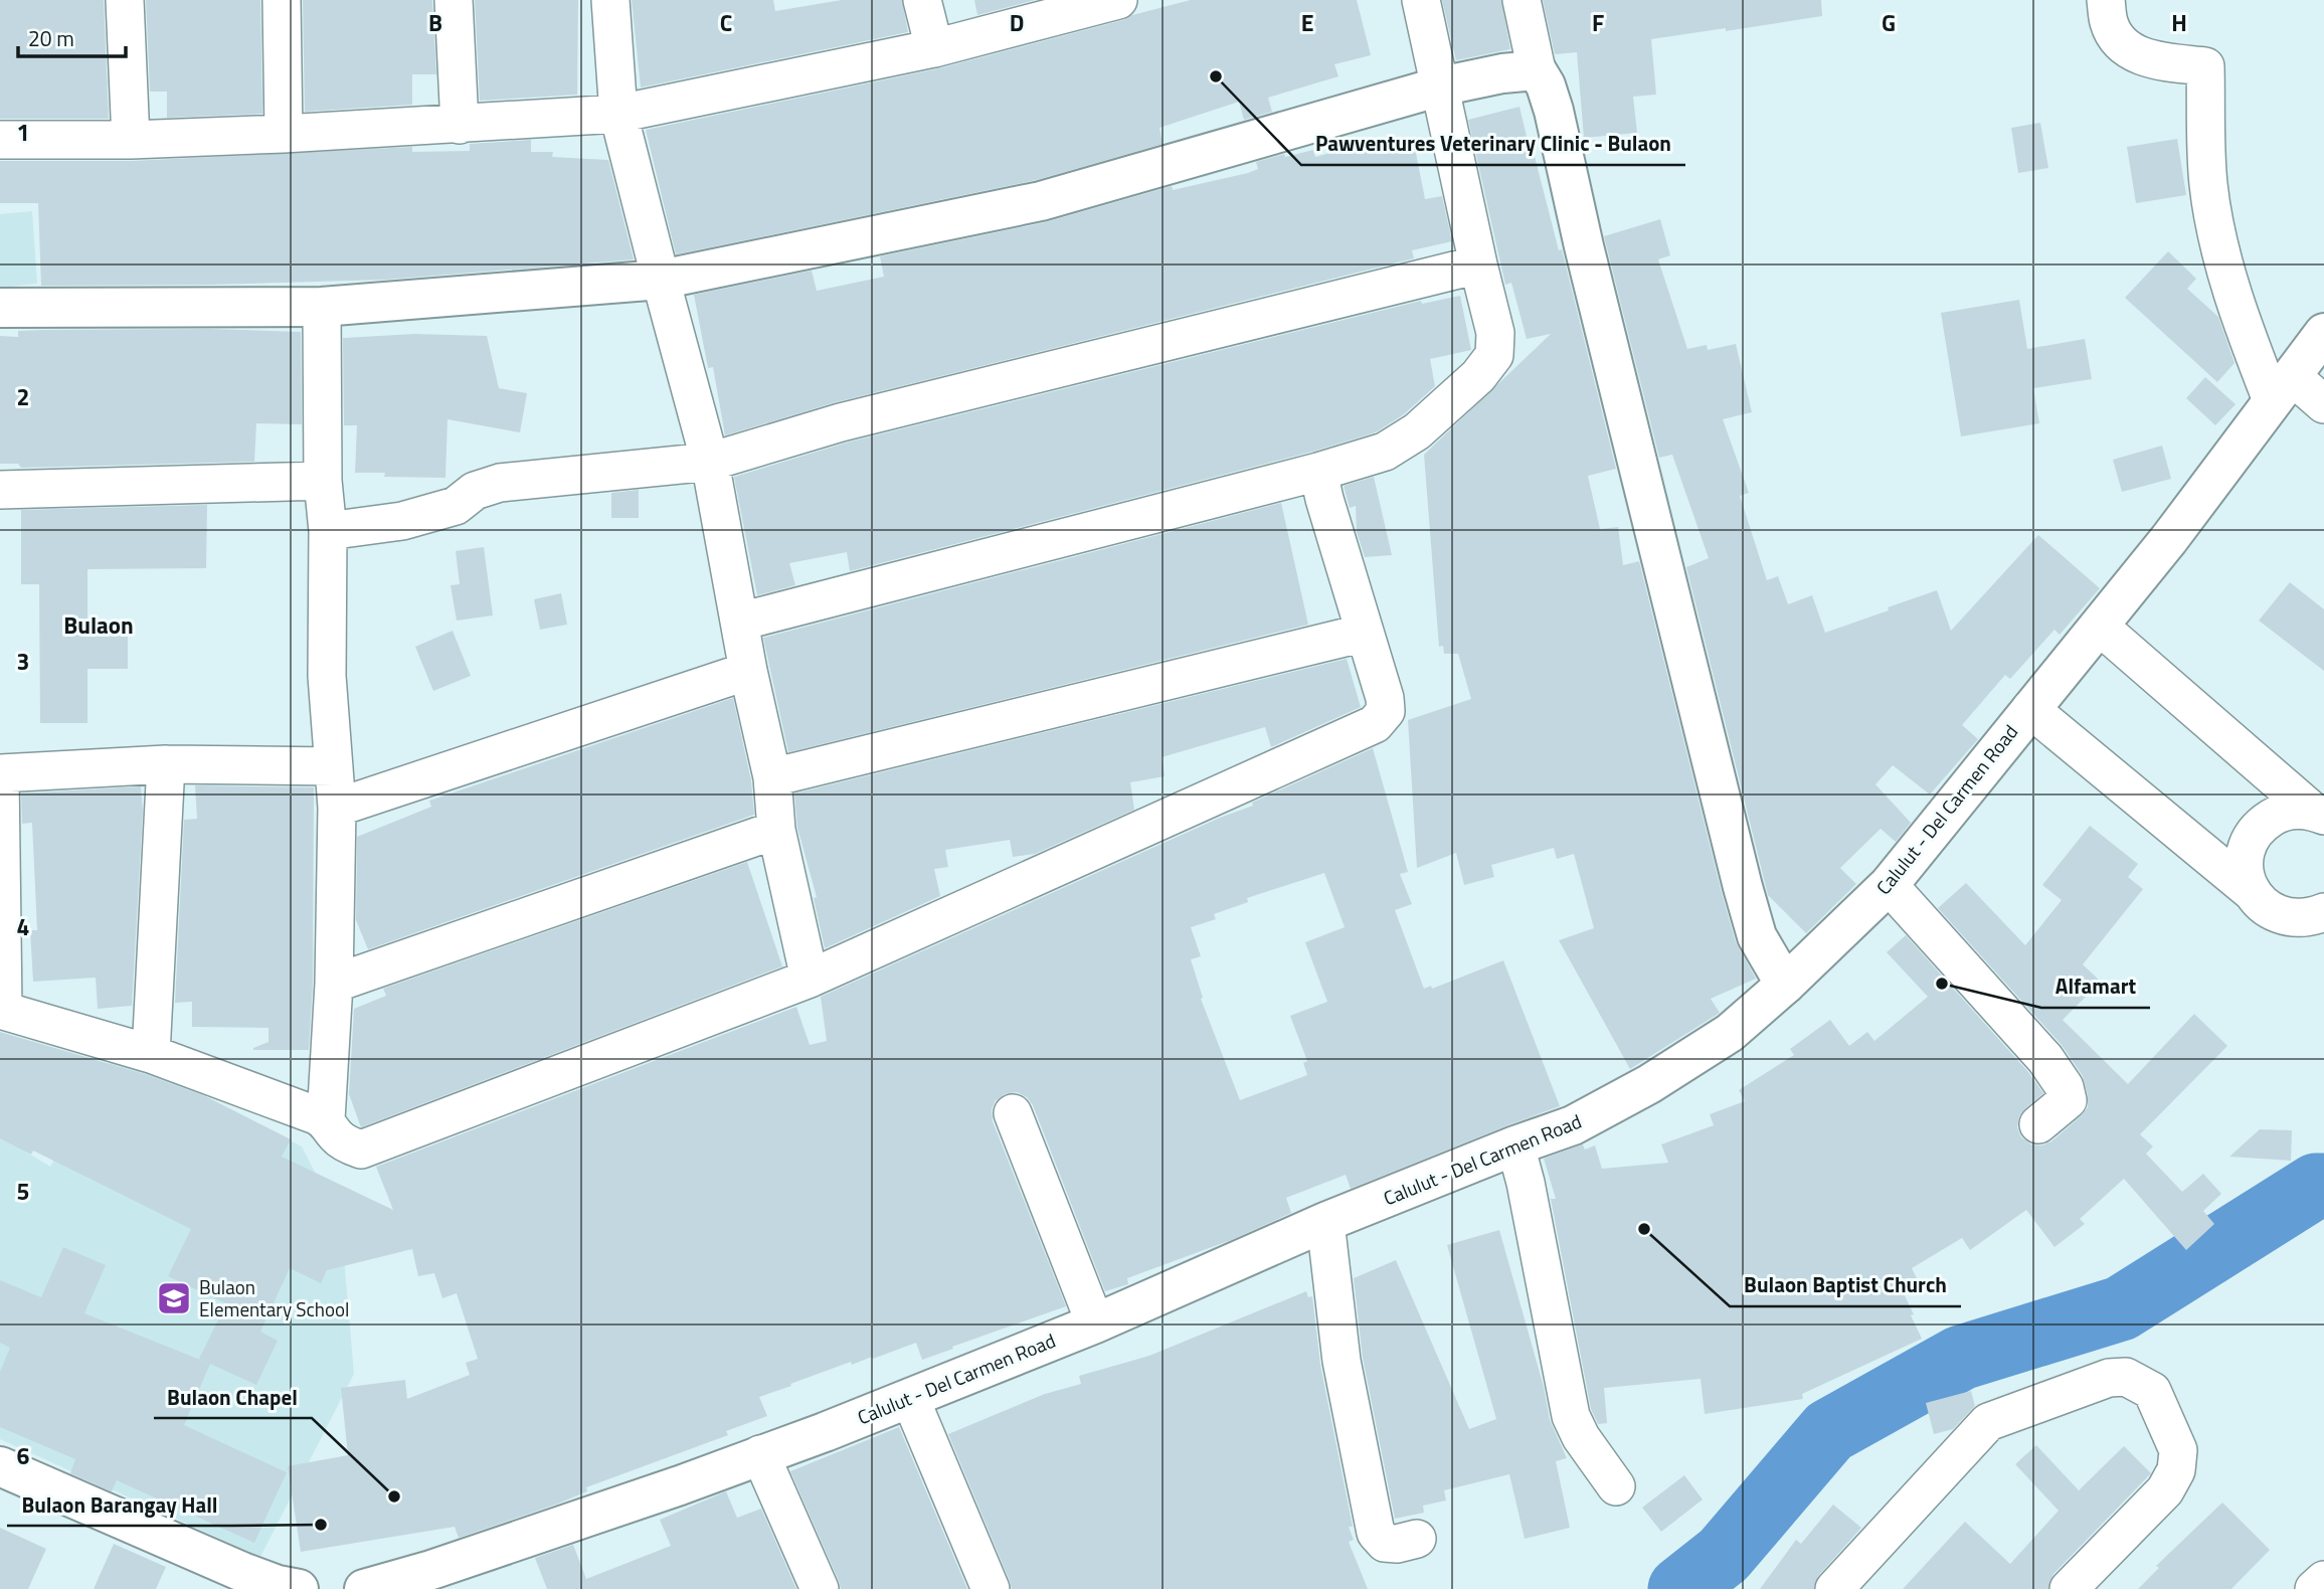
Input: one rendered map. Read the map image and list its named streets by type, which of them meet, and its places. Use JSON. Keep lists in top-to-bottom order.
{
  "streets": {
    "main road": ["Calulut - Del Carmen Road"]
  },
  "districts": ["Bulaon"],
  "places": {
    "other": [
      "Pawventures Veterinary Clinic - Bulaon",
      "Alfamart",
      "Bulaon Baptist Church",
      "Bulaon Chapel",
      "Bulaon Barangay Hall"
    ],
    "school or university": ["Bulaon Elementary School"]
  },
  "scale_bar": "20 m",
  "grid": {
    "columns": [
      "B",
      "C",
      "D",
      "E",
      "F",
      "G",
      "H"
    ],
    "rows": [
      "1",
      "2",
      "3",
      "4",
      "5",
      "6"
    ]
  }
}
